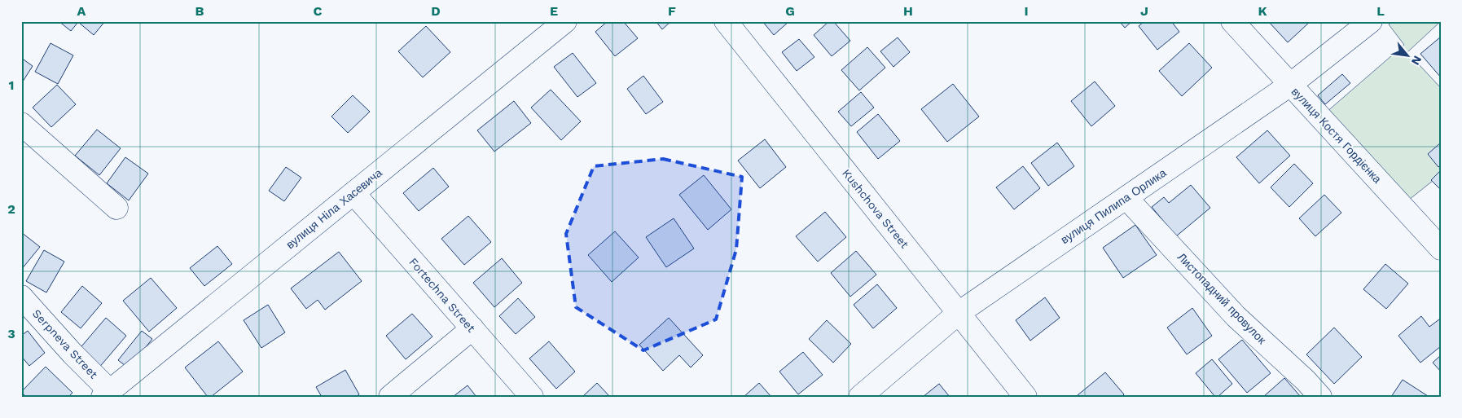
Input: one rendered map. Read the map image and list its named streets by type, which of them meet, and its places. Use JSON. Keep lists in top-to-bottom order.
{
  "streets": {
    "street": [
      "вулиця Костя Гордієнка",
      "вулиця Пилипа Орлика",
      "вулиця Ніла Хасевича",
      "Kushchova Street",
      "Fortechna Street",
      "Листопадний провулок",
      "Serpneva Street"
    ]
  },
  "crossings": [
    ["вулиця Костя Гордієнка", "вулиця Пилипа Орлика"],
    ["вулиця Пилипа Орлика", "Kushchova Street"],
    ["вулиця Пилипа Орлика", "Листопадний провулок"],
    ["вулиця Ніла Хасевича", "Fortechna Street"],
    ["вулиця Ніла Хасевича", "Serpneva Street"]
  ],
  "north": "bottom right",
  "grid": {
    "columns": [
      "A",
      "B",
      "C",
      "D",
      "E",
      "F",
      "G",
      "H",
      "I",
      "J",
      "K",
      "L"
    ],
    "rows": ["1", "2", "3"]
  }
}
